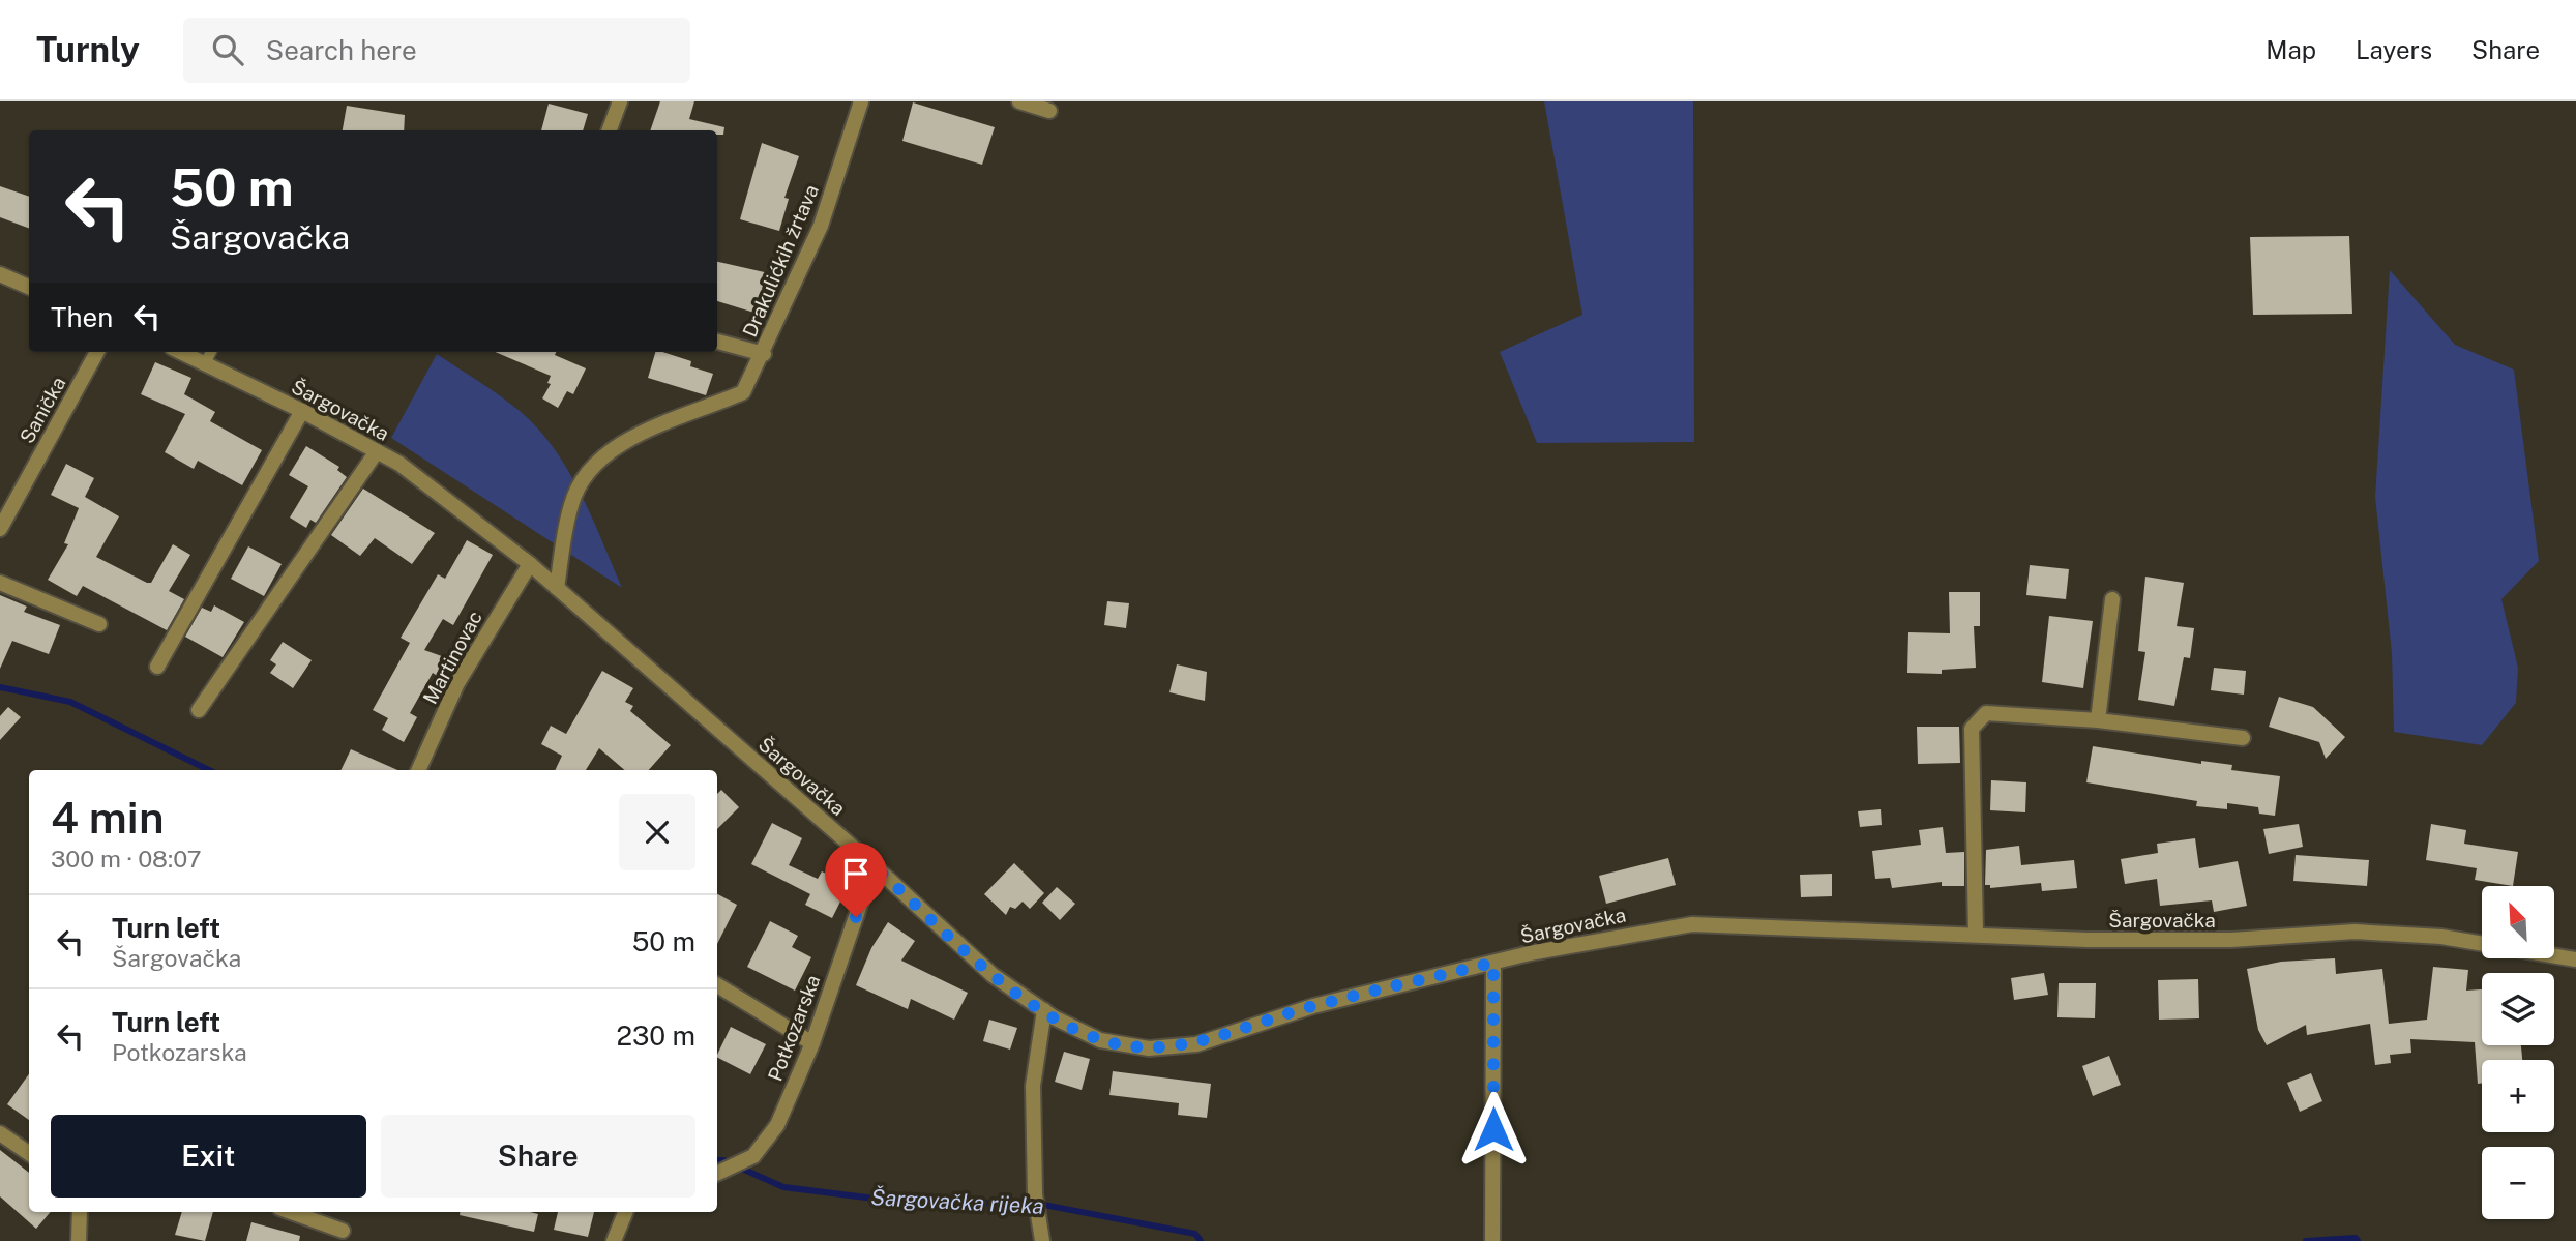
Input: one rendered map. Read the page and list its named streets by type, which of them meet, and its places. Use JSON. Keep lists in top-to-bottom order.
{
  "streets": {
    "street": [
      "Drakulićkih žrtava",
      "Sanička",
      "Šargovačka",
      "Martinovac",
      "Potkozarska"
    ]
  },
  "crossings": [
    ["Drakulićkih žrtava", "Šargovačka"],
    ["Šargovačka", "Martinovac"],
    ["Šargovačka", "Potkozarska"]
  ],
  "water": ["Šargovačka rijeka"],
  "north": "top left",
  "page": {
    "header": "Turnly",
    "search": "Search here",
    "nav": ["Map", "Layers", "Share"],
    "turn": ["50 m", "Šargovačka"],
    "then": "Then",
    "heading": ["4 min", "300 m · 08:07"],
    "map_buttons": ["+", "−"],
    "list": [
      {
        "name": "Turn left",
        "note": "Šargovačka",
        "value": "50 m"
      },
      {
        "name": "Turn left",
        "note": "Potkozarska",
        "value": "230 m"
      }
    ],
    "buttons": ["Exit", "Share"]
  }
}
